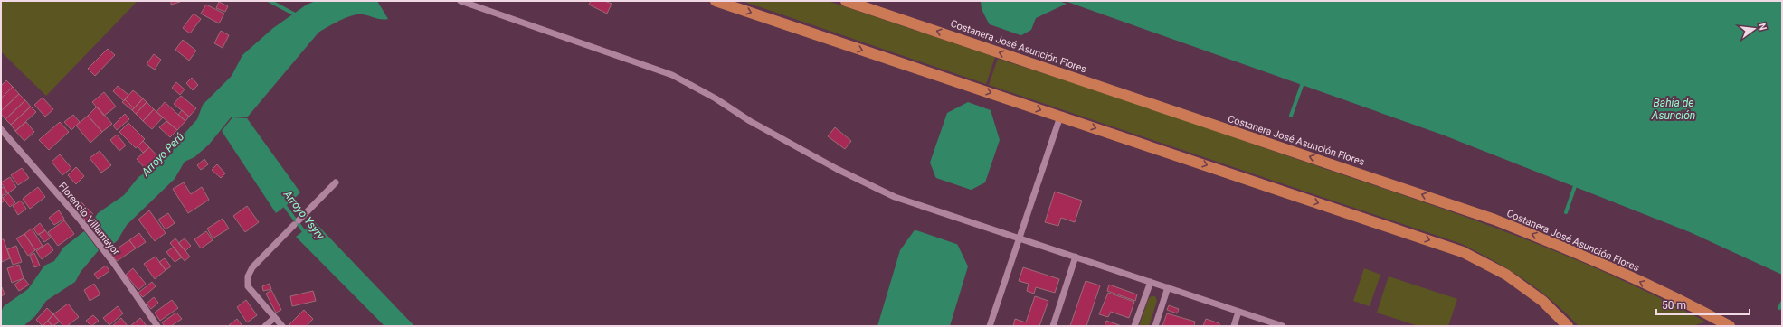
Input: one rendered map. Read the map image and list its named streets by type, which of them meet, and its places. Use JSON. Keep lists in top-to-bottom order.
{
  "streets": {
    "highway": ["Costanera José Asunción Flores"],
    "street": ["Florencio Villamayor"]
  },
  "water": ["Bahía de Asunción", "Arroyo Perú", "Arroyo Ysyry"],
  "scale_bar": "50 m",
  "north": "right"
}
